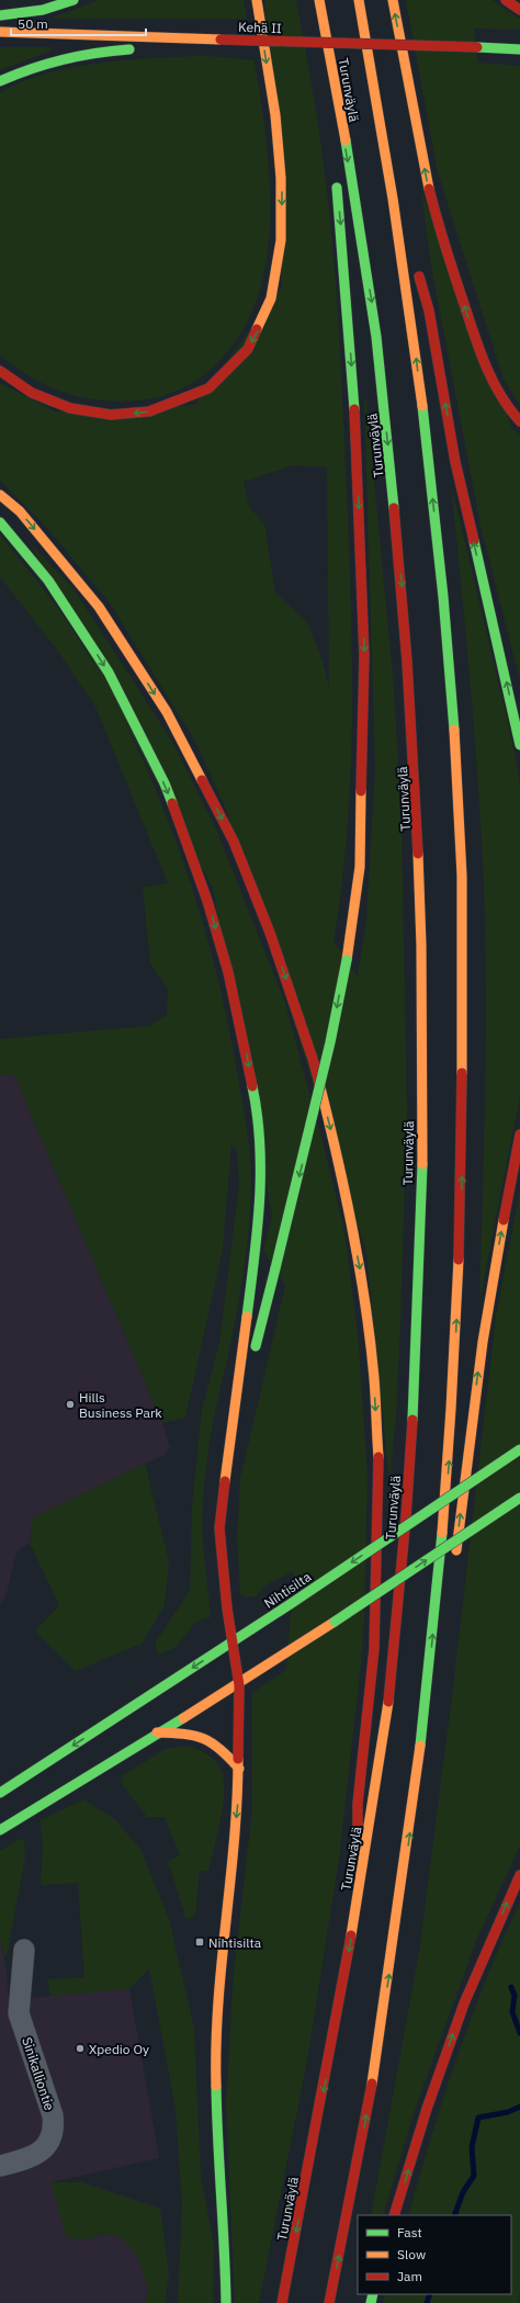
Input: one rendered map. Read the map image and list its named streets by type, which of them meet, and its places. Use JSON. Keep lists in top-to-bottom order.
{
  "streets": {
    "main road": ["Kehä II", "Turunväylä", "Nihtisilta"],
    "street": ["Sinikalliontie"]
  },
  "places": {
    "other": ["Hills Business Park", "Xpedio Oy"],
    "transit": ["Nihtisilta"]
  },
  "legend": ["Fast", "Slow", "Jam"],
  "scale_bar": "50 m"
}
